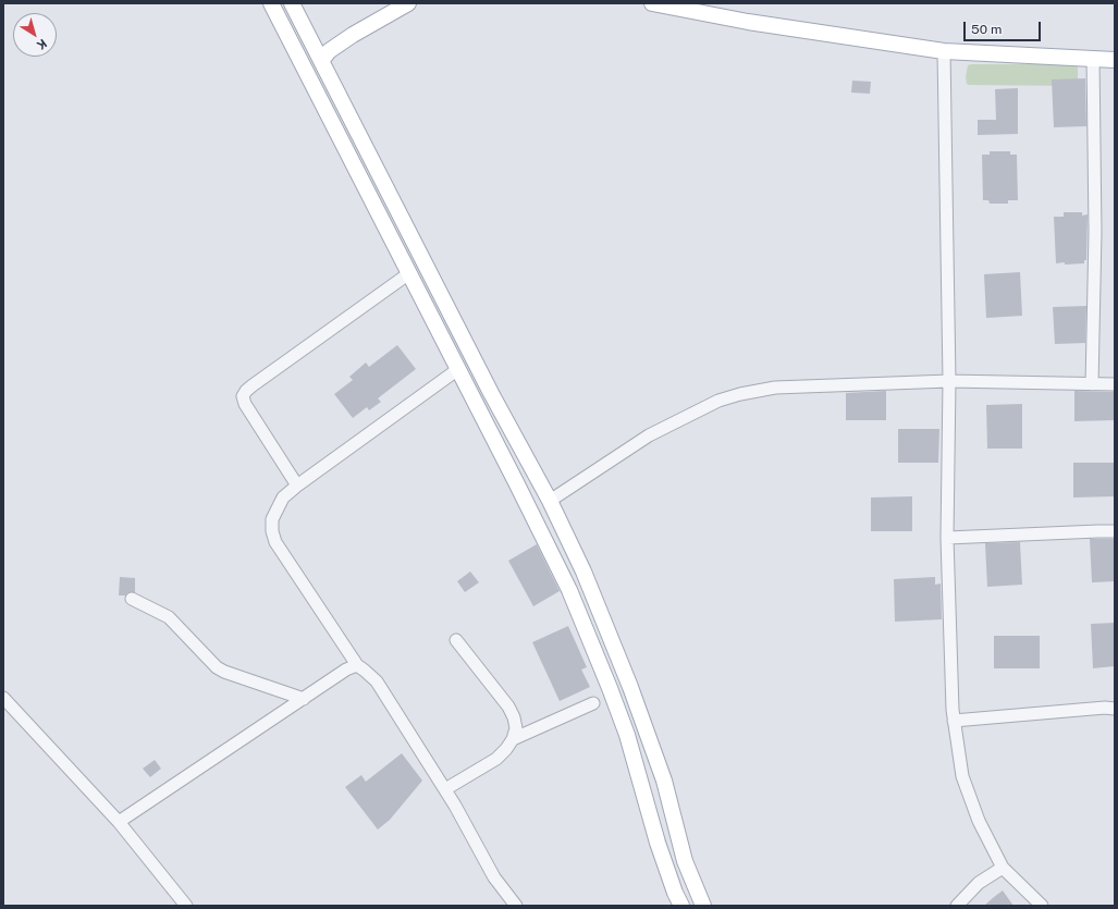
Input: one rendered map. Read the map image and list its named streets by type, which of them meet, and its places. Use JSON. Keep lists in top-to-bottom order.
{
  "scale_bar": "50 m",
  "north": "bottom right"
}
